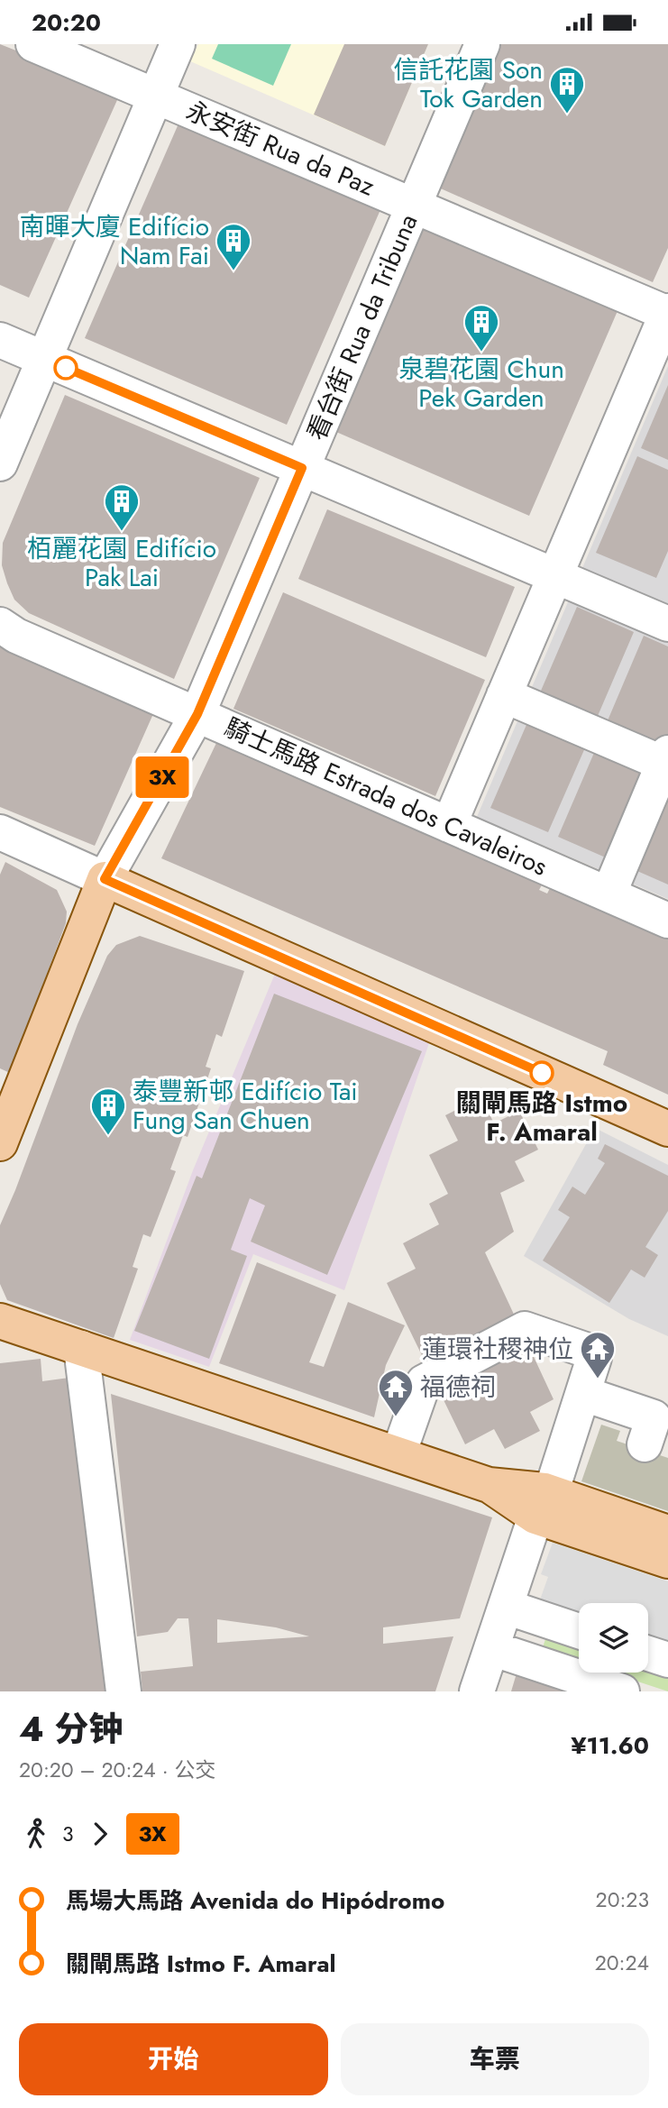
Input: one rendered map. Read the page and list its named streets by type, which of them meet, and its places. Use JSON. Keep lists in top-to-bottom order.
{
  "streets": {
    "street": ["永安街 Rua da Paz", "看台街 Rua da Tribuna", "騎士馬路 Estrada dos Cavaleiros"]
  },
  "crossings": [
    ["永安街 Rua da Paz", "看台街 Rua da Tribuna"],
    ["看台街 Rua da Tribuna", "騎士馬路 Estrada dos Cavaleiros"]
  ],
  "places": {
    "building": [
      "信託花園 Son Tok Garden",
      "南暉大廈 Edifício Nam Fai",
      "泉碧花園 Chun Pek Garden",
      "栢麗花園 Edifício Pak Lai",
      "泰豐新邨 Edifício Tai Fung San Chuen"
    ],
    "other": ["關閘馬路 Istmo F. Amaral"],
    "temple": ["蓮環社稷神位", "福德祠"]
  },
  "lines": ["bus line 3X"],
  "page": {
    "status": "20:20",
    "on_map": "3X",
    "heading": ["4 分钟", "20:20 – 20:24 · 公交", "¥11.60"],
    "legs": ["3", "3X"],
    "list": [
      {
        "name": "馬場大馬路 Avenida do Hipódromo",
        "value": "20:23"
      },
      {
        "name": "關閘馬路 Istmo F. Amaral",
        "value": "20:24"
      }
    ],
    "buttons": ["开始", "车票"]
  }
}
